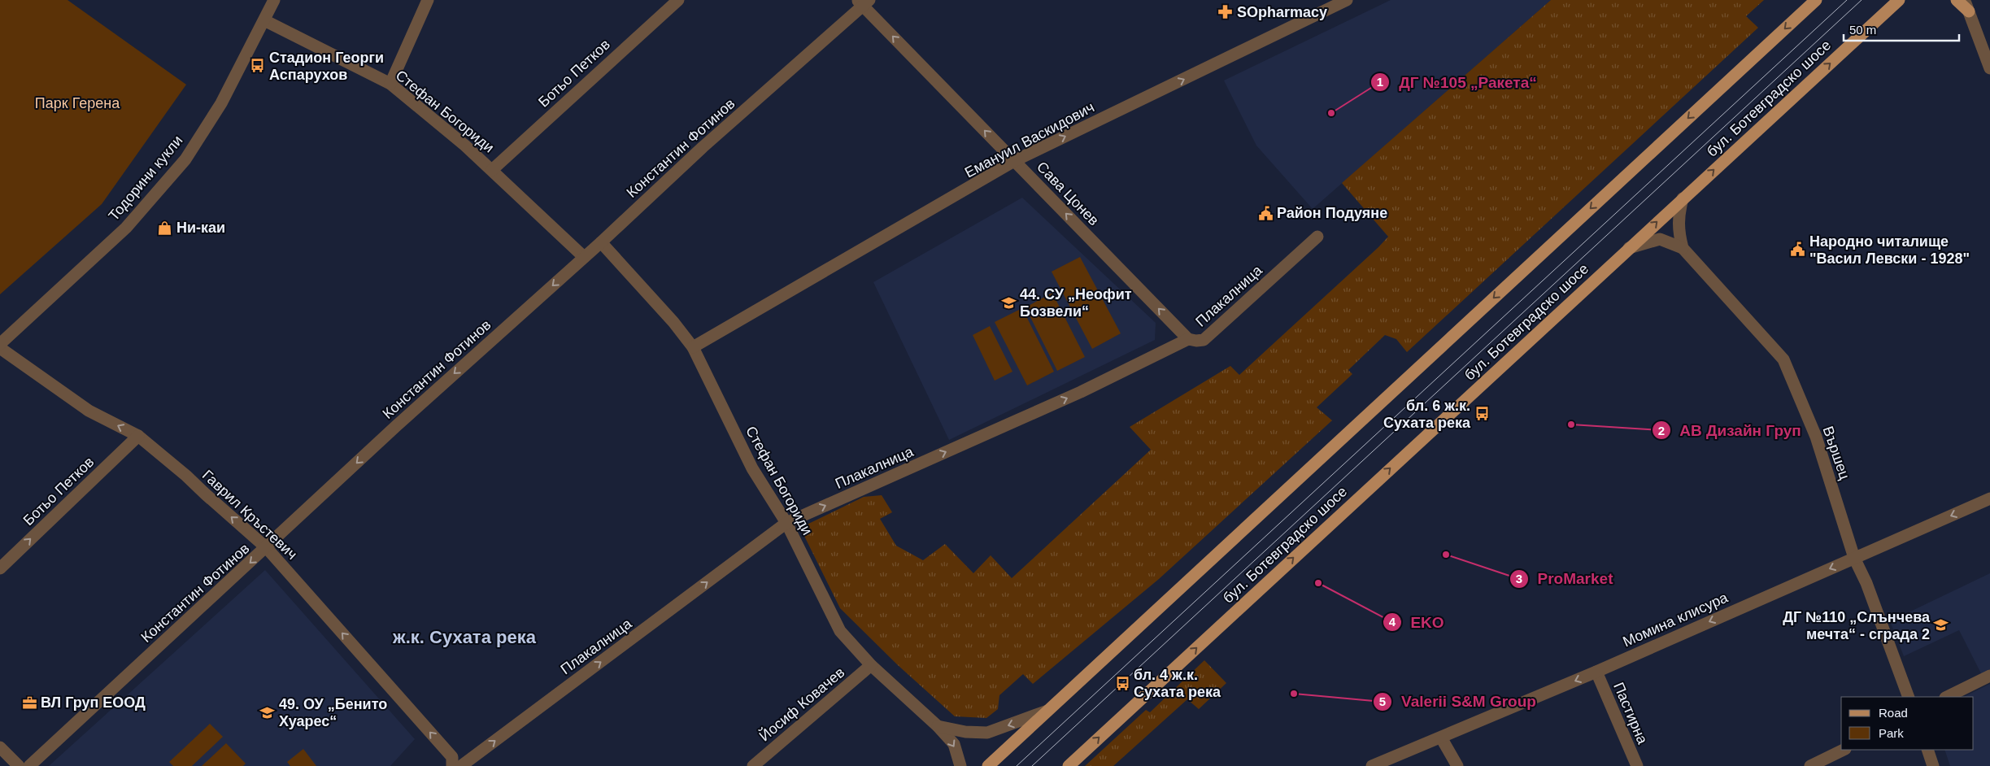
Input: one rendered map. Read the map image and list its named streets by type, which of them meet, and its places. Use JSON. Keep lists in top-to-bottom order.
{
  "streets": {
    "main road": ["бул. Ботевградско шосе"],
    "street": [
      "Ботьо Петков",
      "Стефан Богориди",
      "Емануил Васкидович",
      "Константин Фотинов",
      "Тодорини кукли",
      "Сава Цонев",
      "Плакалница",
      "Вършец",
      "Гаврил Кръстевич",
      "Момина клисура",
      "Йосиф Ковачев",
      "Пастирна"
    ]
  },
  "crossings": [
    ["Ботьо Петков", "Стефан Богориди"],
    ["Ботьо Петков", "Гаврил Кръстевич"],
    ["бул. Ботевградско шосе", "Вършец"],
    ["Стефан Богориди", "Емануил Васкидович"],
    ["Стефан Богориди", "Константин Фотинов"],
    ["Стефан Богориди", "Тодорини кукли"],
    ["Стефан Богориди", "Плакалница"],
    ["Стефан Богориди", "Йосиф Ковачев"],
    ["Емануил Васкидович", "Сава Цонев"],
    ["Константин Фотинов", "Сава Цонев"],
    ["Константин Фотинов", "Гаврил Кръстевич"],
    ["Сава Цонев", "Плакалница"],
    ["Вършец", "Момина клисура"],
    ["Момина клисура", "Пастирна"]
  ],
  "one_way": [
    "Ботьо Петков",
    "Емануил Васкидович",
    "Константин Фотинов",
    "Сава Цонев",
    "Плакалница",
    "Гаврил Кръстевич",
    "Момина клисура"
  ],
  "districts": ["ж.к. Сухата река"],
  "parks": ["Парк Герена"],
  "places": {
    "pharmacy": ["SOpharmacy"],
    "bus stop": ["Стадион Георги Аспарухов", "бл. 6 ж.к. Сухата река", "бл. 4 ж.к. Сухата река"],
    "other": [
      "ДГ №105 „Ракета“",
      "АВ Дизайн Груп",
      "ProMarket",
      "EKO",
      "Valerii S&M Group"
    ],
    "public building": ["Район Подуяне", "Народно читалище \"Васил Левски - 1928\""],
    "shop": ["Ни-каи"],
    "school or university": ["44. СУ „Неофит Бозвели“", "ДГ №110 „Слънчева мечта“ - сграда 2", "49. ОУ „Бенито Хуарес“"],
    "office": ["ВЛ Груп ЕООД"]
  },
  "legend": ["Road", "Park"],
  "scale_bar": "50 m"
}
